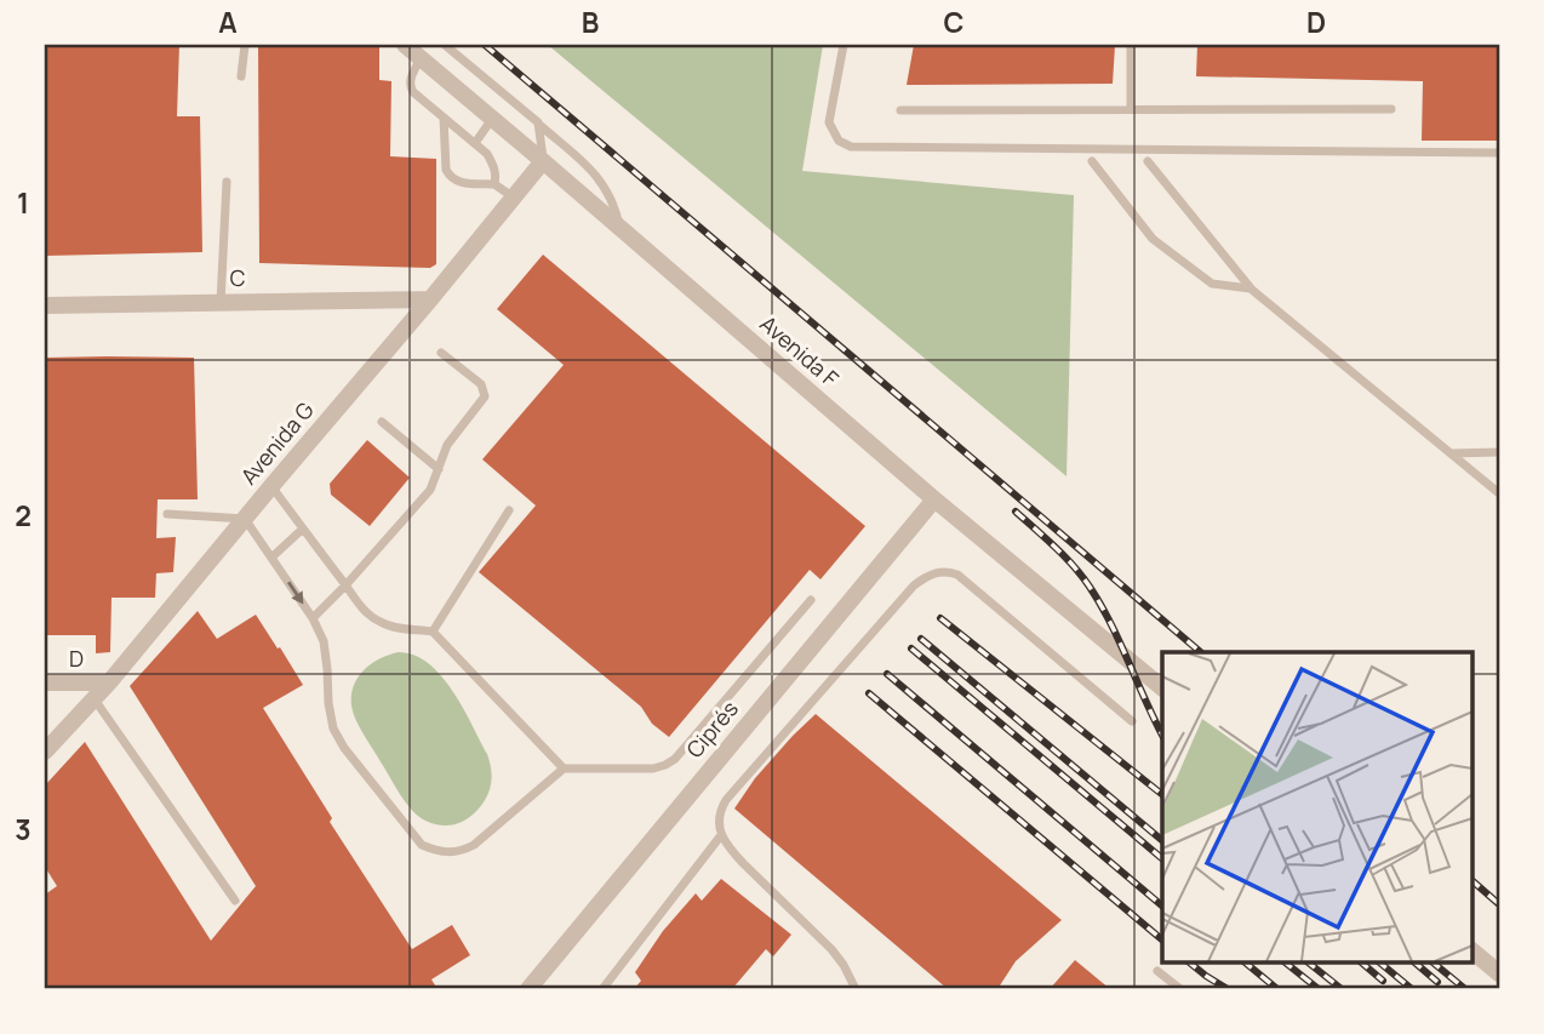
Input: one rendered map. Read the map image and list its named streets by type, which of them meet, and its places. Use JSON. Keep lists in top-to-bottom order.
{
  "streets": {
    "street": [
      "C",
      "Avenida F",
      "Avenida G",
      "D",
      "Ciprés"
    ]
  },
  "crossings": [
    ["C", "Avenida G"],
    ["Avenida F", "Avenida G"],
    ["Avenida F", "Ciprés"],
    ["Avenida G", "D"]
  ],
  "grid": {
    "columns": [
      "A",
      "B",
      "C",
      "D"
    ],
    "rows": ["1", "2", "3"]
  }
}
